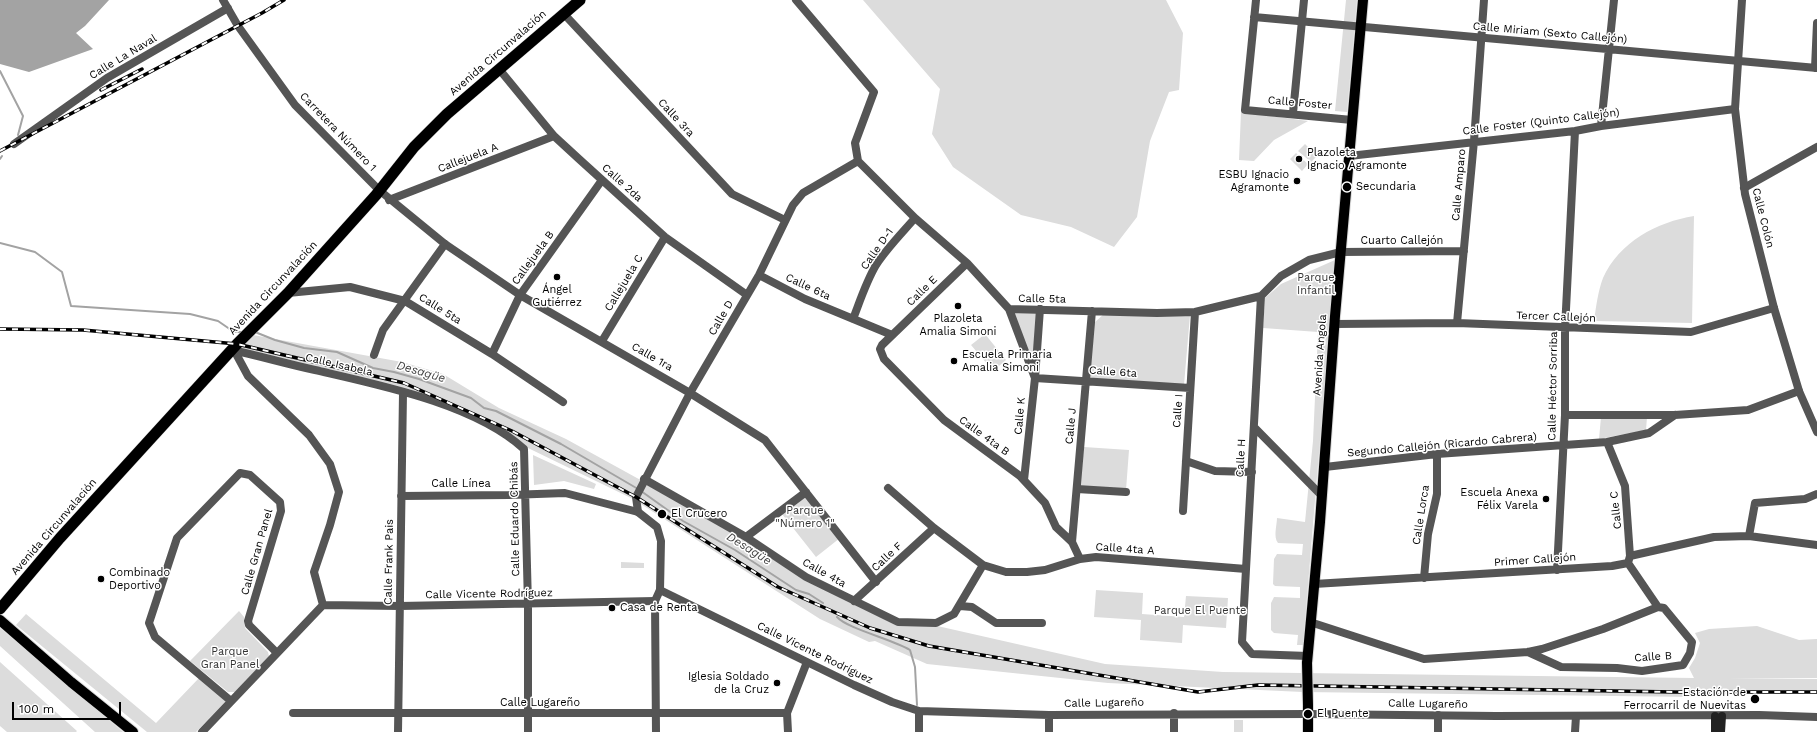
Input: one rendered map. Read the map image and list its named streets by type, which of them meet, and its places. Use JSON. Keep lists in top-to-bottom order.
{
  "streets": {
    "highway": ["Avenida Circunvalación"],
    "main road": ["Avenida Angola"],
    "street": [
      "Calle Miriam (Sexto Callejón)",
      "Calle La Naval",
      "Calle Foster",
      "Calle 3ra",
      "Calle Foster (Quinto Callejón)",
      "Carretera Número 1",
      "Callejuela A",
      "Calle 2da",
      "Calle Amparo",
      "Calle Colón",
      "Cuarto Callejón",
      "Calle D-1",
      "Callejuela B",
      "Callejuela C",
      "Calle 6ta",
      "Calle E",
      "Calle 5ta",
      "Tercer Callejón",
      "Calle D",
      "Calle 1ra",
      "Calle Isabela",
      "Calle Héctor Sorriba",
      "Calle I",
      "Calle K",
      "Calle J",
      "Calle 4ta B",
      "Segundo Callejón (Ricardo Cabrera)",
      "Calle H",
      "Calle Línea",
      "Calle C",
      "Calle Lorca",
      "Calle Eduardo Chibás",
      "Calle 4ta A",
      "Calle Gran Panel",
      "Calle F",
      "Primer Callejón",
      "Calle Frank Pais",
      "Calle 4ta",
      "Calle Vicente Rodríguez",
      "Calle B",
      "Calle Lugareño"
    ]
  },
  "crossings": [
    ["Calle Miriam (Sexto Callejón)", "Calle Foster"],
    ["Calle Miriam (Sexto Callejón)", "Calle Amparo"],
    ["Calle Miriam (Sexto Callejón)", "Calle Colón"],
    ["Calle Miriam (Sexto Callejón)", "Avenida Angola"],
    ["Avenida Circunvalación", "Calle 3ra"],
    ["Avenida Circunvalación", "Carretera Número 1"],
    ["Avenida Circunvalación", "Calle 2da"],
    ["Avenida Circunvalación", "Calle 5ta"],
    ["Avenida Circunvalación", "Calle 1ra"],
    ["Avenida Circunvalación", "Calle Isabela"],
    ["Calle La Naval", "Carretera Número 1"],
    ["Calle Foster", "Avenida Angola"],
    ["Calle 3ra", "Calle D"],
    ["Calle Foster (Quinto Callejón)", "Calle Amparo"],
    ["Calle Foster (Quinto Callejón)", "Calle Colón"],
    ["Calle Foster (Quinto Callejón)", "Avenida Angola"],
    ["Calle Foster (Quinto Callejón)", "Calle Héctor Sorriba"],
    ["Carretera Número 1", "Calle 1ra"],
    ["Callejuela A", "Calle 2da"],
    ["Callejuela A", "Calle 1ra"],
    ["Calle 2da", "Callejuela B"],
    ["Calle 2da", "Callejuela C"],
    ["Calle 2da", "Calle D"],
    ["Calle Amparo", "Cuarto Callejón"],
    ["Calle Amparo", "Tercer Callejón"],
    ["Calle Colón", "Tercer Callejón"],
    ["Cuarto Callejón", "Avenida Angola"],
    ["Calle D-1", "Calle 6ta"],
    ["Calle D-1", "Calle 5ta"],
    ["Callejuela B", "Calle 5ta"],
    ["Callejuela B", "Calle 1ra"],
    ["Callejuela C", "Calle 1ra"],
    ["Calle 6ta", "Calle E"],
    ["Calle 6ta", "Calle D"],
    ["Calle 6ta", "Calle I"],
    ["Calle 6ta", "Calle K"],
    ["Calle 6ta", "Calle J"],
    ["Calle 6ta", "Calle 4ta B"],
    ["Calle E", "Calle 5ta"],
    ["Calle E", "Calle 4ta B"],
    ["Calle 5ta", "Calle D"],
    ["Calle 5ta", "Calle I"],
    ["Calle 5ta", "Calle K"],
    ["Calle 5ta", "Calle J"],
    ["Calle 5ta", "Calle H"],
    ["Tercer Callejón", "Avenida Angola"],
    ["Tercer Callejón", "Calle Héctor Sorriba"],
    ["Calle D", "Calle 1ra"],
    ["Calle D", "Calle Línea"],
    ["Calle D", "Calle 4ta"],
    ["Avenida Angola", "Segundo Callejón (Ricardo Cabrera)"],
    ["Avenida Angola", "Calle H"],
    ["Avenida Angola", "Primer Callejón"],
    ["Calle 1ra", "Calle F"],
    ["Calle Isabela", "Calle Eduardo Chibás"],
    ["Calle Isabela", "Calle Frank Pais"],
    ["Calle Héctor Sorriba", "Segundo Callejón (Ricardo Cabrera)"],
    ["Calle Héctor Sorriba", "Primer Callejón"],
    ["Calle K", "Calle 4ta B"],
    ["Calle J", "Calle 4ta B"],
    ["Calle 4ta B", "Calle 4ta A"],
    ["Segundo Callejón (Ricardo Cabrera)", "Calle C"],
    ["Segundo Callejón (Ricardo Cabrera)", "Calle Lorca"],
    ["Calle H", "Calle 4ta A"],
    ["Calle Línea", "Calle Eduardo Chibás"],
    ["Calle Línea", "Calle Frank Pais"],
    ["Calle C", "Primer Callejón"],
    ["Calle Lorca", "Primer Callejón"],
    ["Calle Eduardo Chibás", "Calle Vicente Rodríguez"],
    ["Calle Eduardo Chibás", "Calle Lugareño"],
    ["Calle 4ta A", "Calle F"],
    ["Calle 4ta A", "Calle 4ta"],
    ["Calle F", "Calle 4ta"],
    ["Calle Frank Pais", "Calle Vicente Rodríguez"],
    ["Calle Frank Pais", "Calle Lugareño"],
    ["Calle Vicente Rodríguez", "Calle Lugareño"]
  ],
  "water": ["Desagüe"],
  "parks": [
    "Parque Infantil",
    "Parque \"Número 1\"",
    "Parque El Puente",
    "Parque Gran Panel"
  ],
  "places": [
    "Plazoleta Ignacio Agramonte",
    "ESBU Ignacio Agramonte",
    "Secundaria",
    "Ángel Gutiérrez",
    "Plazoleta Amalia Simoni",
    "Escuela Primaria Amalia Simoni",
    "Escuela Anexa Félix Varela",
    "El Crucero",
    "Combinado Deportivo",
    "Casa de Renta",
    "Iglesia Soldado de la Cruz",
    "Estación de Ferrocarril de Nuevitas",
    "El Puente"
  ],
  "scale_bar": "100 m"
}
